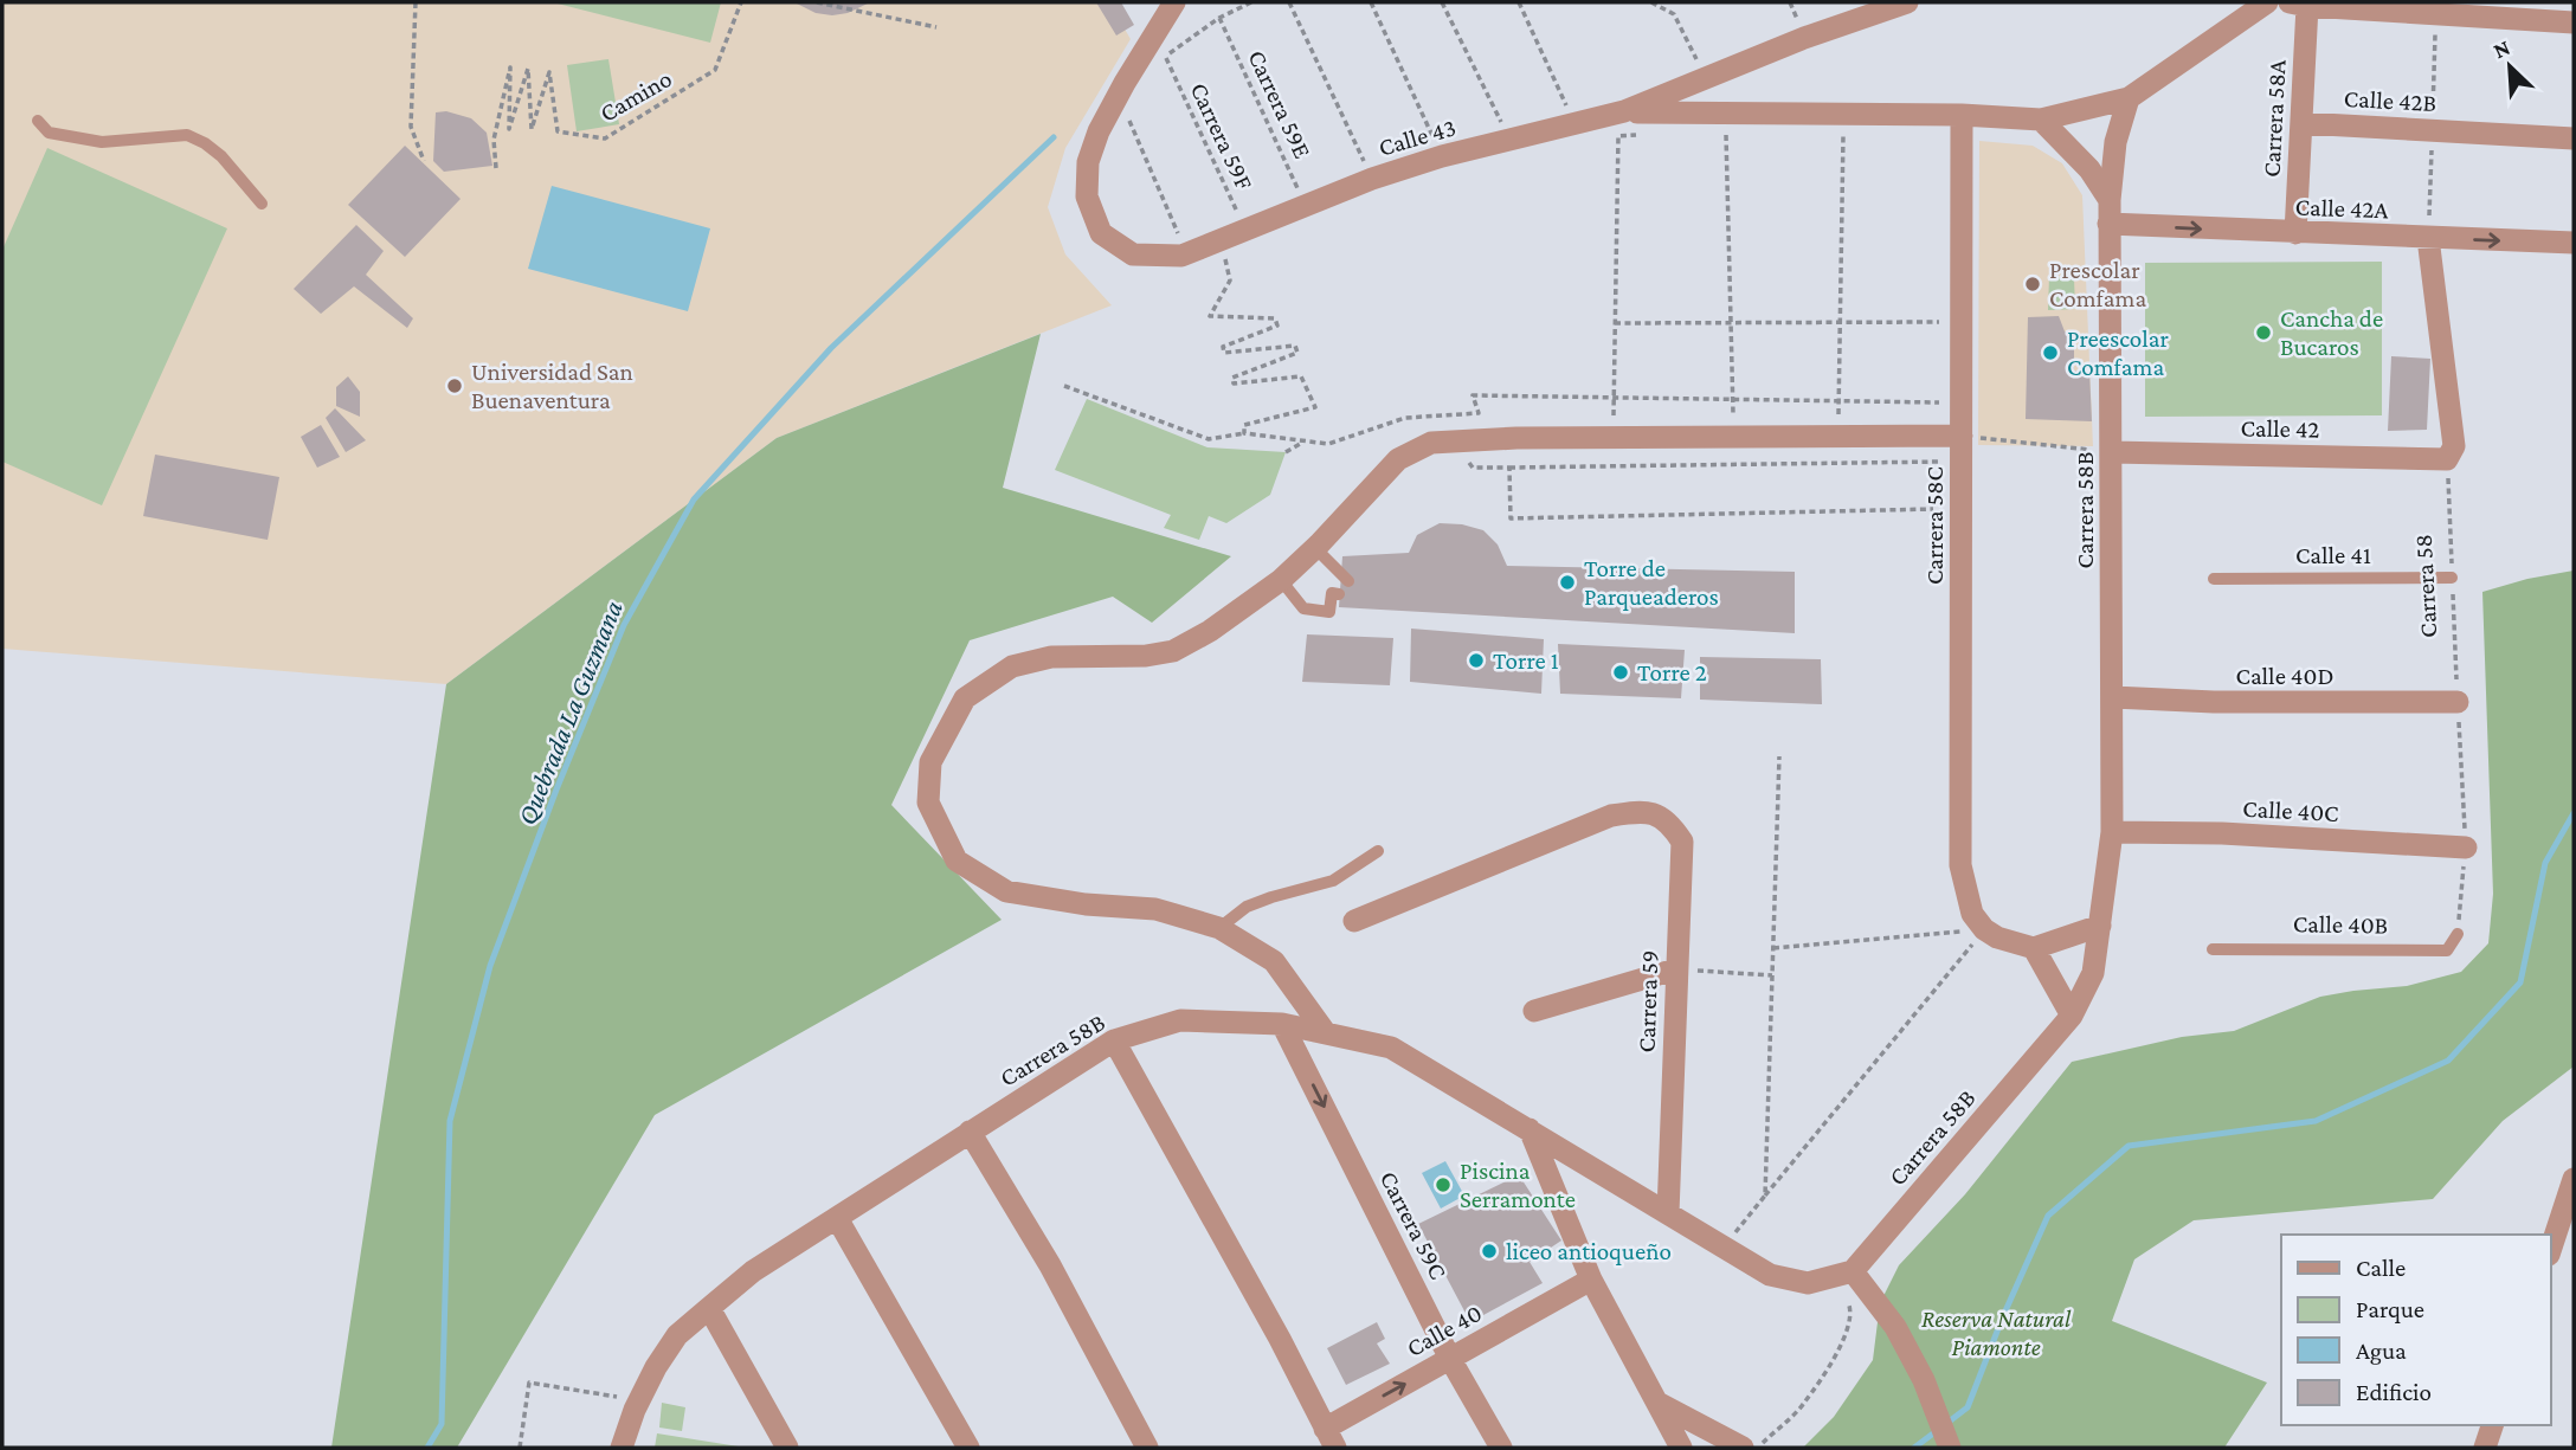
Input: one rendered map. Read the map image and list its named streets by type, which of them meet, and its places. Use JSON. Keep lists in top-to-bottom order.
{
  "streets": {
    "street": [
      "Calle 42B",
      "Carrera 58A",
      "Calle 43",
      "Calle 42A",
      "Calle 42",
      "Carrera 58B",
      "Carrera 58C",
      "Calle 40D",
      "Calle 40C",
      "Carrera 59",
      "Carrera 59C",
      "Calle 40"
    ],
    "lane": ["Calle 41", "Calle 40B"],
    "path": [
      "Camino",
      "Carrera 59E",
      "Carrera 59F",
      "Carrera 58"
    ]
  },
  "crossings": [
    ["Calle 42B", "Carrera 58A"],
    ["Carrera 59E", "Calle 43"],
    ["Carrera 58A", "Calle 42A"],
    ["Carrera 59F", "Calle 43"],
    ["Calle 42A", "Carrera 58B"],
    ["Calle 42", "Carrera 58B"],
    ["Calle 42", "Carrera 58"],
    ["Carrera 58B", "Calle 40D"],
    ["Carrera 58B", "Calle 40C"],
    ["Carrera 58B", "Carrera 59"],
    ["Carrera 58B", "Carrera 59C"],
    ["Calle 41", "Carrera 58"],
    ["Carrera 58", "Calle 40D"],
    ["Carrera 58", "Calle 40C"],
    ["Carrera 58", "Calle 40B"],
    ["Carrera 59C", "Calle 40"]
  ],
  "one_way": ["Calle 42A", "Calle 40"],
  "water": ["Quebrada La Guzmana"],
  "parks": ["Reserva Natural Piamonte"],
  "places": [
    "Prescolar Comfama",
    "Cancha de Bucaros",
    "Preescolar Comfama",
    "Universidad San Buenaventura",
    "Torre de Parqueaderos",
    "Torre 1",
    "Torre 2",
    "Piscina Serramonte",
    "liceo antioqueño"
  ],
  "legend": [
    "Calle",
    "Parque",
    "Agua",
    "Edificio"
  ],
  "north": "top left"
}
